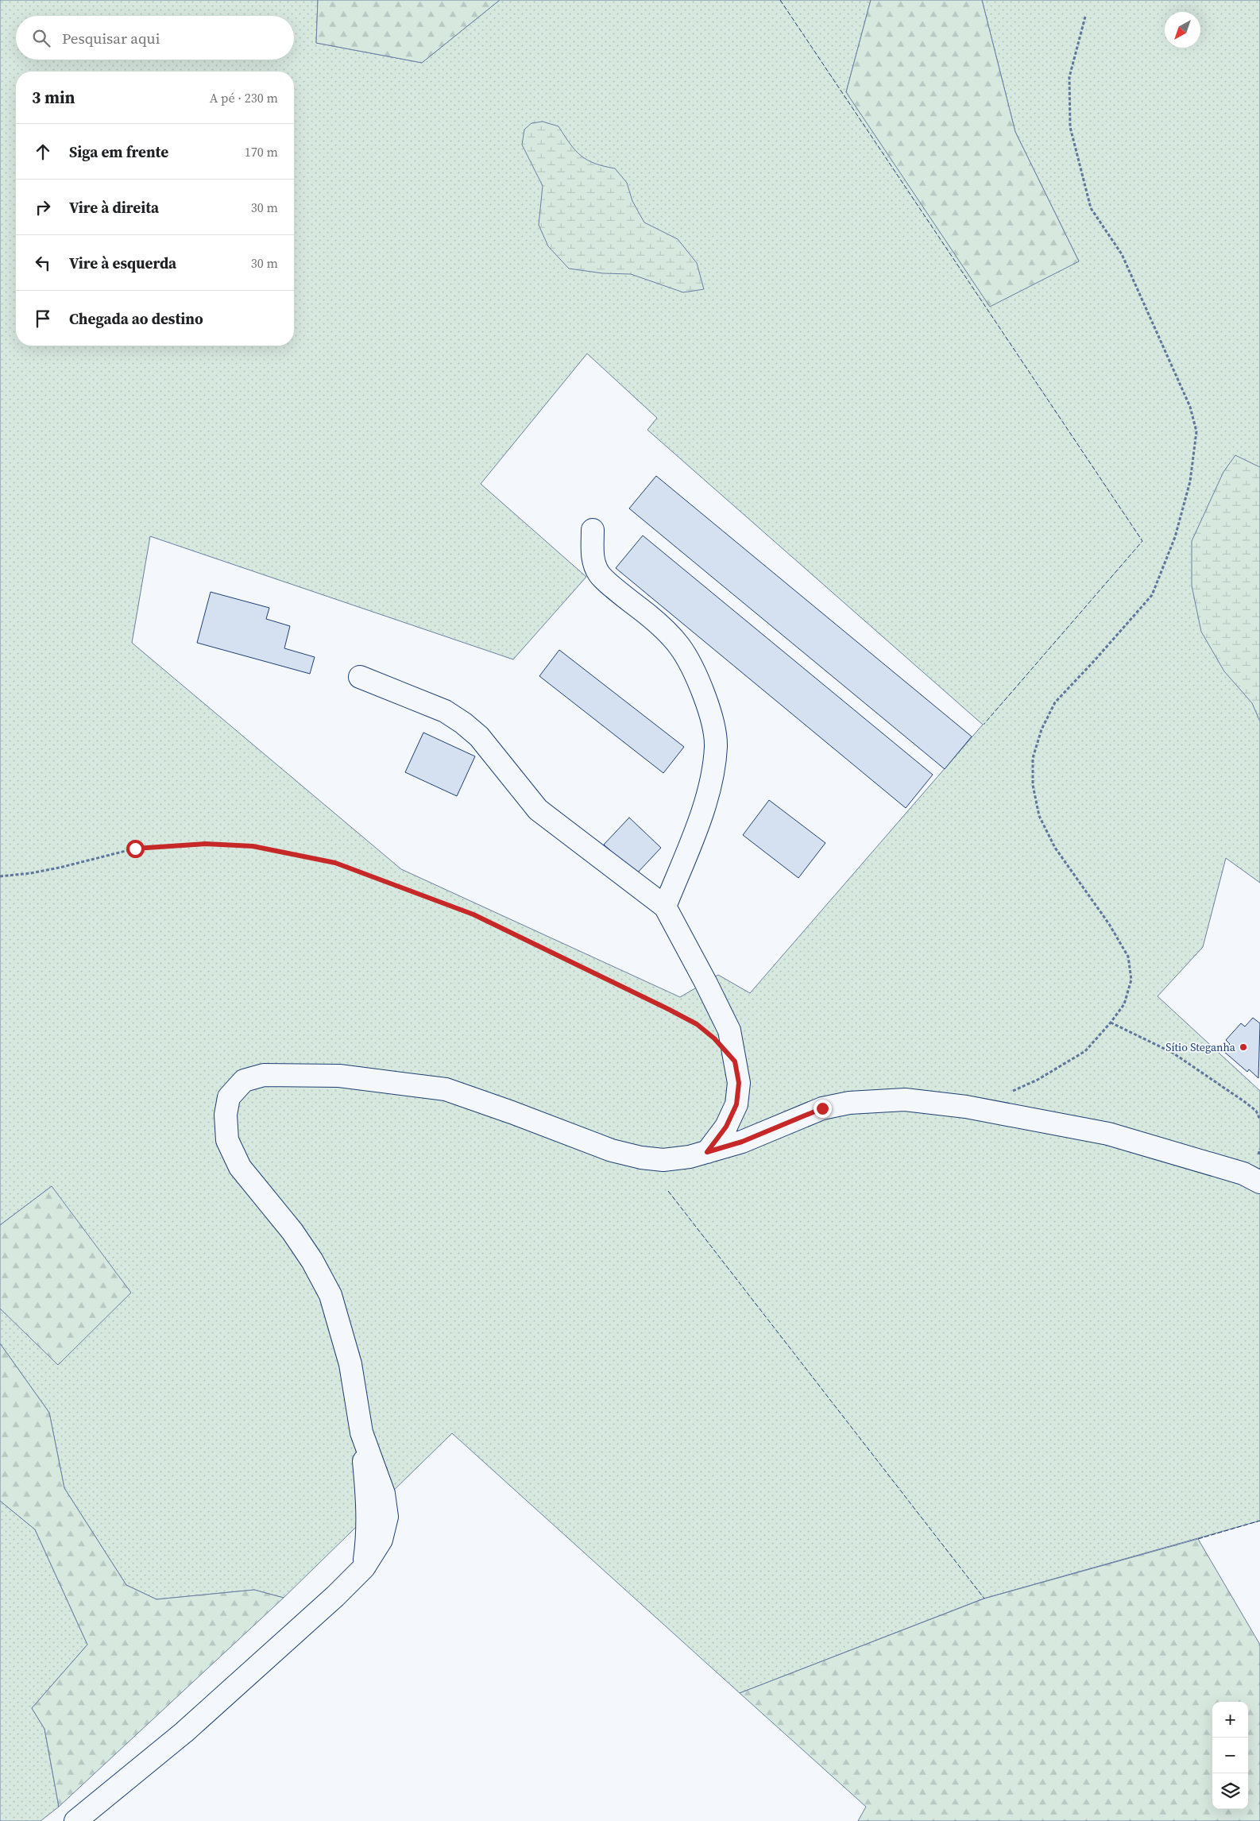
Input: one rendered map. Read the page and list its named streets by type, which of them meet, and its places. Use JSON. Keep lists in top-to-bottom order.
{
  "places": ["Sítio Steganha"],
  "north": "bottom left",
  "page": {
    "search": "Pesquisar aqui",
    "heading": ["3 min", "A pé · 230 m"],
    "list": [
      ["Siga em frente", "170 m"],
      ["Vire à direita", "30 m"],
      ["Vire à esquerda", "30 m"],
      "Chegada ao destino"
    ],
    "map_buttons": ["+", "−"]
  }
}
